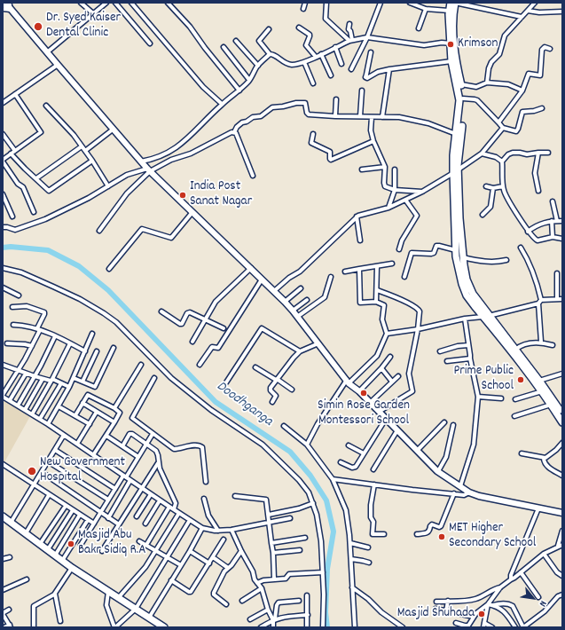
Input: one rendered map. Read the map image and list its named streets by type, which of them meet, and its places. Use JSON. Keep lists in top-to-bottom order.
{
  "water": ["Doodhganga"],
  "places": [
    "Dr. Syed Kaiser Dental Clinic",
    "Krimson",
    "India Post Sanat Nagar",
    "Prime Public School",
    "Simin Rose Garden Montessori School",
    "New Government Hospital",
    "MET Higher Secondary School",
    "Masjid Abu Bakr Sidiq R.A",
    "Masjid Shuhada"
  ],
  "north": "bottom right"
}
